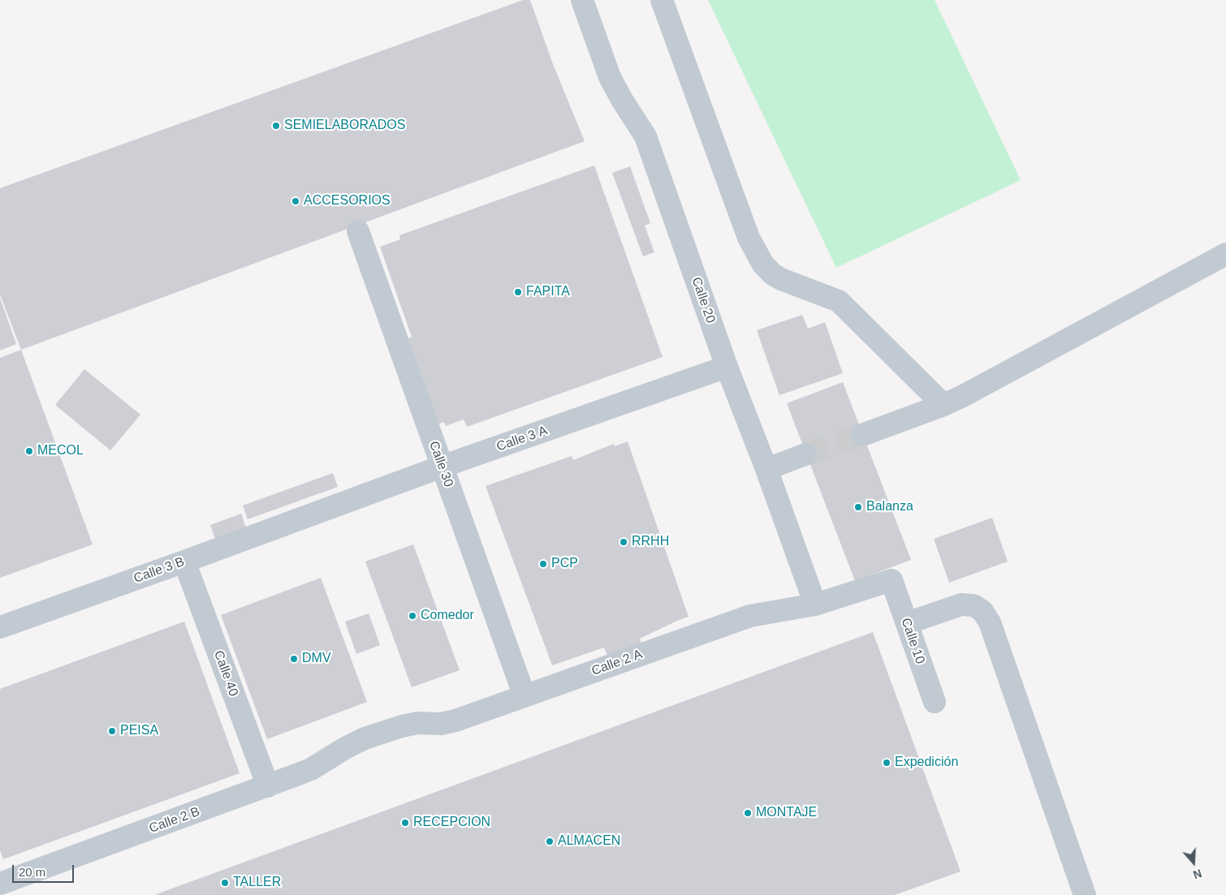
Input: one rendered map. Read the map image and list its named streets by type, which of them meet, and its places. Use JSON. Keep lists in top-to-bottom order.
{
  "streets": {
    "street": [
      "Calle 20",
      "Calle 3 A",
      "Calle 30",
      "Calle 3 B",
      "Calle 10",
      "Calle 2 A",
      "Calle 40",
      "Calle 2 B"
    ]
  },
  "crossings": [
    ["Calle 20", "Calle 3 A"],
    ["Calle 20", "Calle 2 A"],
    ["Calle 3 A", "Calle 30"],
    ["Calle 3 A", "Calle 3 B"],
    ["Calle 30", "Calle 2 A"],
    ["Calle 3 B", "Calle 40"],
    ["Calle 10", "Calle 2 A"],
    ["Calle 2 A", "Calle 2 B"],
    ["Calle 40", "Calle 2 B"]
  ],
  "places": [
    "SEMIELABORADOS",
    "ACCESORIOS",
    "FAPITA",
    "MECOL",
    "Balanza",
    "RRHH",
    "PCP",
    "Comedor",
    "DMV",
    "PEISA",
    "Expedición",
    "MONTAJE",
    "RECEPCION",
    "ALMACEN",
    "TALLER"
  ],
  "scale_bar": "20 m",
  "north": "bottom"
}
